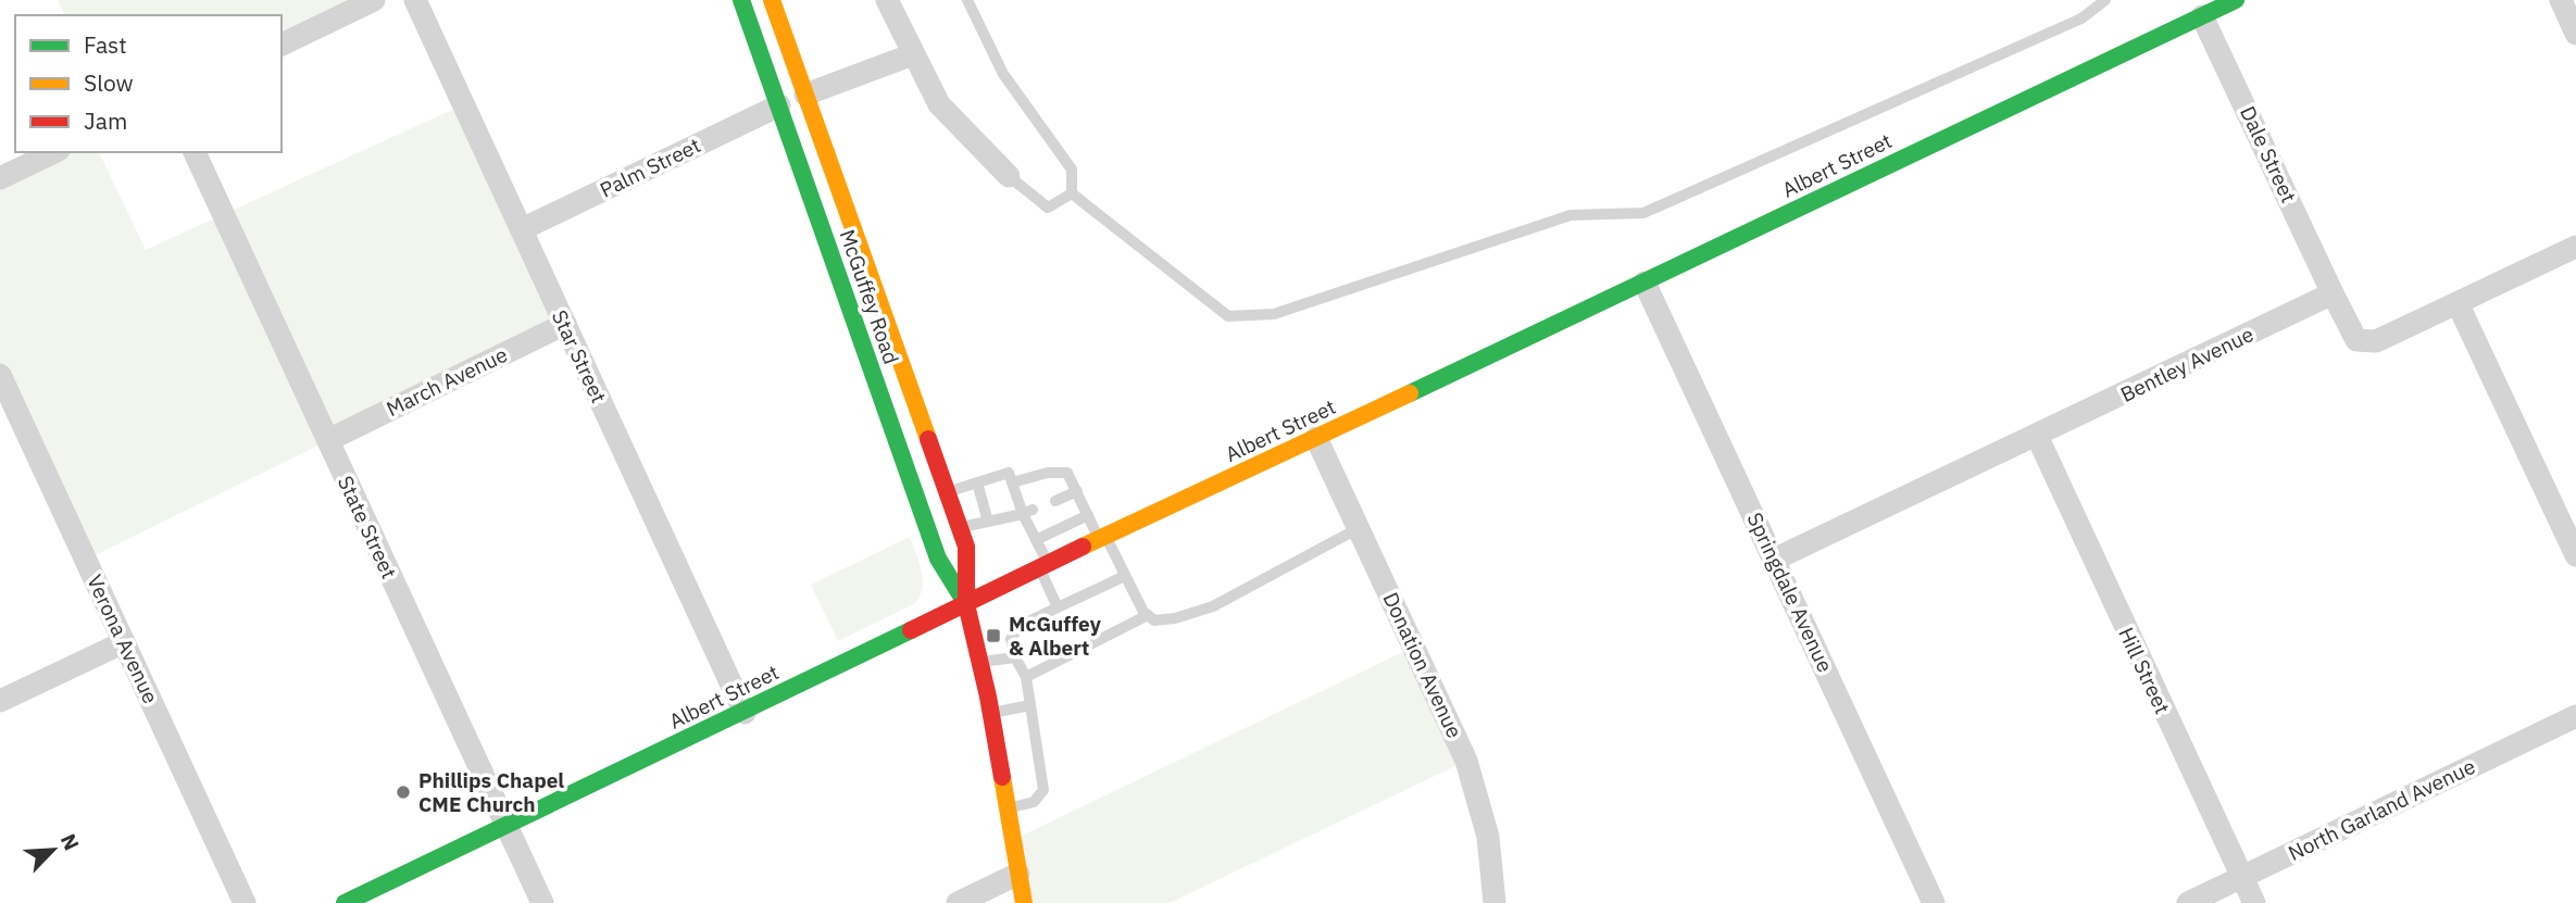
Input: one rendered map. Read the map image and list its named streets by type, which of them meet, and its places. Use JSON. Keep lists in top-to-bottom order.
{
  "streets": {
    "main road": ["Albert Street", "McGuffey Road"],
    "street": [
      "Dale Street",
      "Palm Street",
      "Star Street",
      "Bentley Avenue",
      "March Avenue",
      "State Street",
      "Springdale Avenue",
      "Verona Avenue",
      "Donation Avenue",
      "Hill Street",
      "North Garland Avenue"
    ]
  },
  "crossings": [
    ["Dale Street", "Albert Street"],
    ["Dale Street", "Bentley Avenue"],
    ["Albert Street", "McGuffey Road"],
    ["Albert Street", "Star Street"],
    ["Albert Street", "State Street"],
    ["Albert Street", "Springdale Avenue"],
    ["Albert Street", "Donation Avenue"],
    ["Palm Street", "McGuffey Road"],
    ["Palm Street", "Star Street"],
    ["Star Street", "March Avenue"],
    ["Bentley Avenue", "Springdale Avenue"],
    ["Bentley Avenue", "Hill Street"],
    ["March Avenue", "State Street"],
    ["Hill Street", "North Garland Avenue"]
  ],
  "places": {
    "transit": ["McGuffey & Albert"],
    "other": ["Phillips Chapel CME Church"]
  },
  "legend": ["Fast", "Slow", "Jam"],
  "north": "top right"
}
